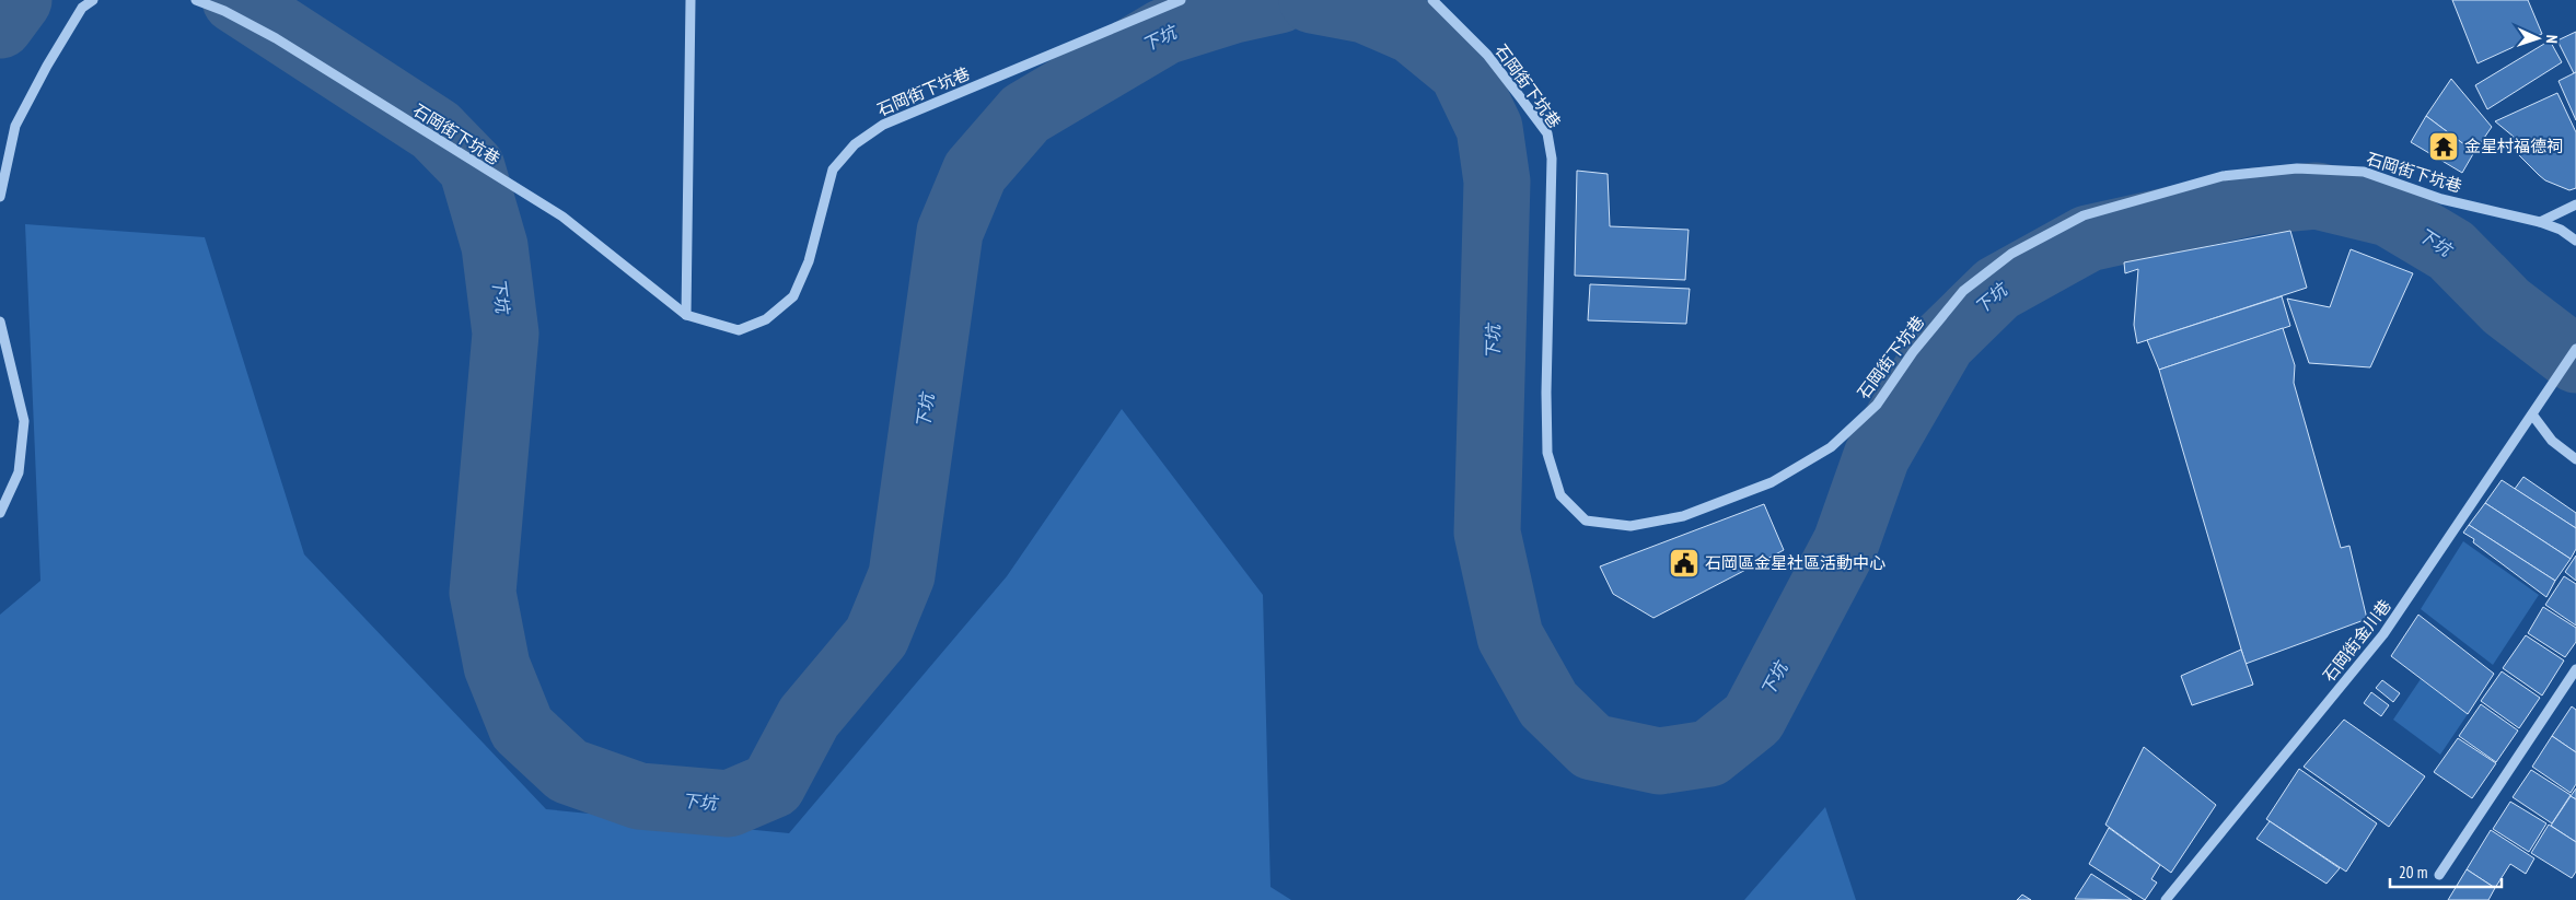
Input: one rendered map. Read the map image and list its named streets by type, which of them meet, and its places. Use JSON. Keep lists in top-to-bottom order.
{
  "streets": {
    "street": ["石岡街下坑巷", "石岡街金川巷"]
  },
  "water": ["下坑"],
  "places": {
    "temple": ["金星村福德祠"],
    "public building": ["石岡區金星社區活動中心"]
  },
  "scale_bar": "20 m",
  "north": "right"
}
